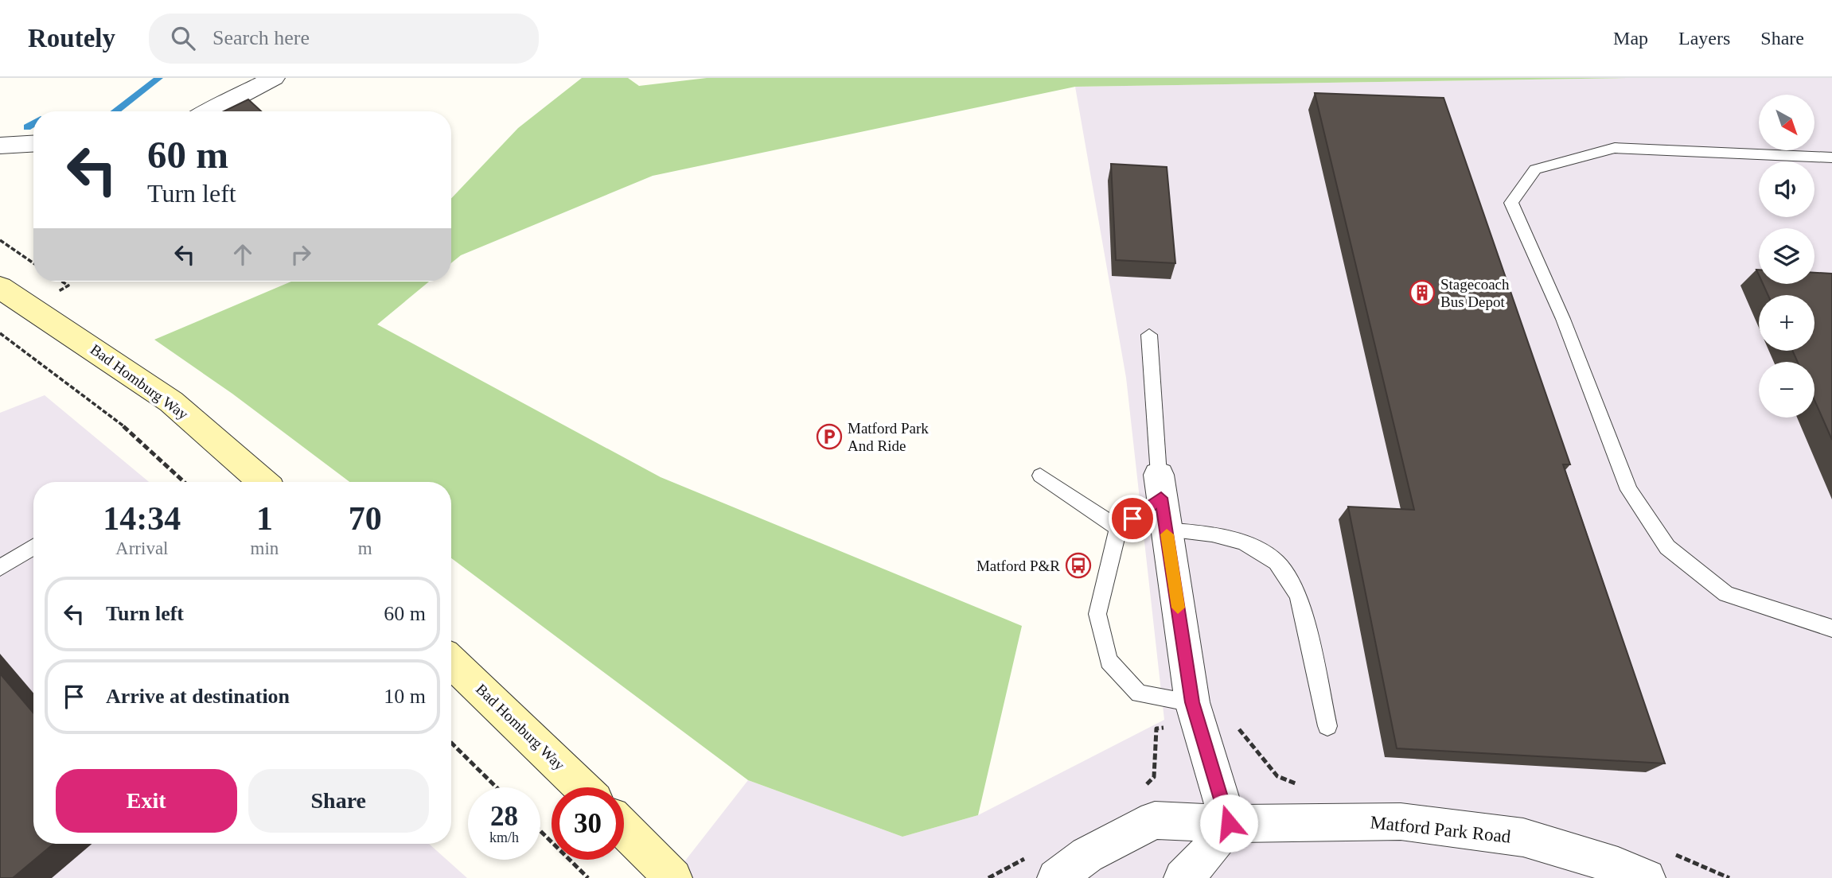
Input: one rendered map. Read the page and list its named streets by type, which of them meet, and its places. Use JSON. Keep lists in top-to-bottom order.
{
  "streets": {
    "main road": ["Bad Homburg Way"],
    "street": ["Matford Park Road"]
  },
  "places": {
    "building": ["Stagecoach Bus Depot"],
    "parking": ["Matford Park And Ride"],
    "bus stop": ["Matford P&R"]
  },
  "north": "bottom right",
  "page": {
    "header": "Routely",
    "search": "Search here",
    "nav": ["Map", "Layers", "Share"],
    "map_buttons": ["+", "−"],
    "turn": ["60 m", "Turn left"],
    "eta": [
      "14:34",
      "Arrival",
      "1",
      "min",
      "70",
      "m"
    ],
    "list": [
      {
        "name": "Turn left",
        "value": "60 m"
      },
      {
        "name": "Arrive at destination",
        "value": "10 m"
      }
    ],
    "buttons": ["Exit", "Share"],
    "speed": "28 km/h",
    "limit": "30"
  }
}
